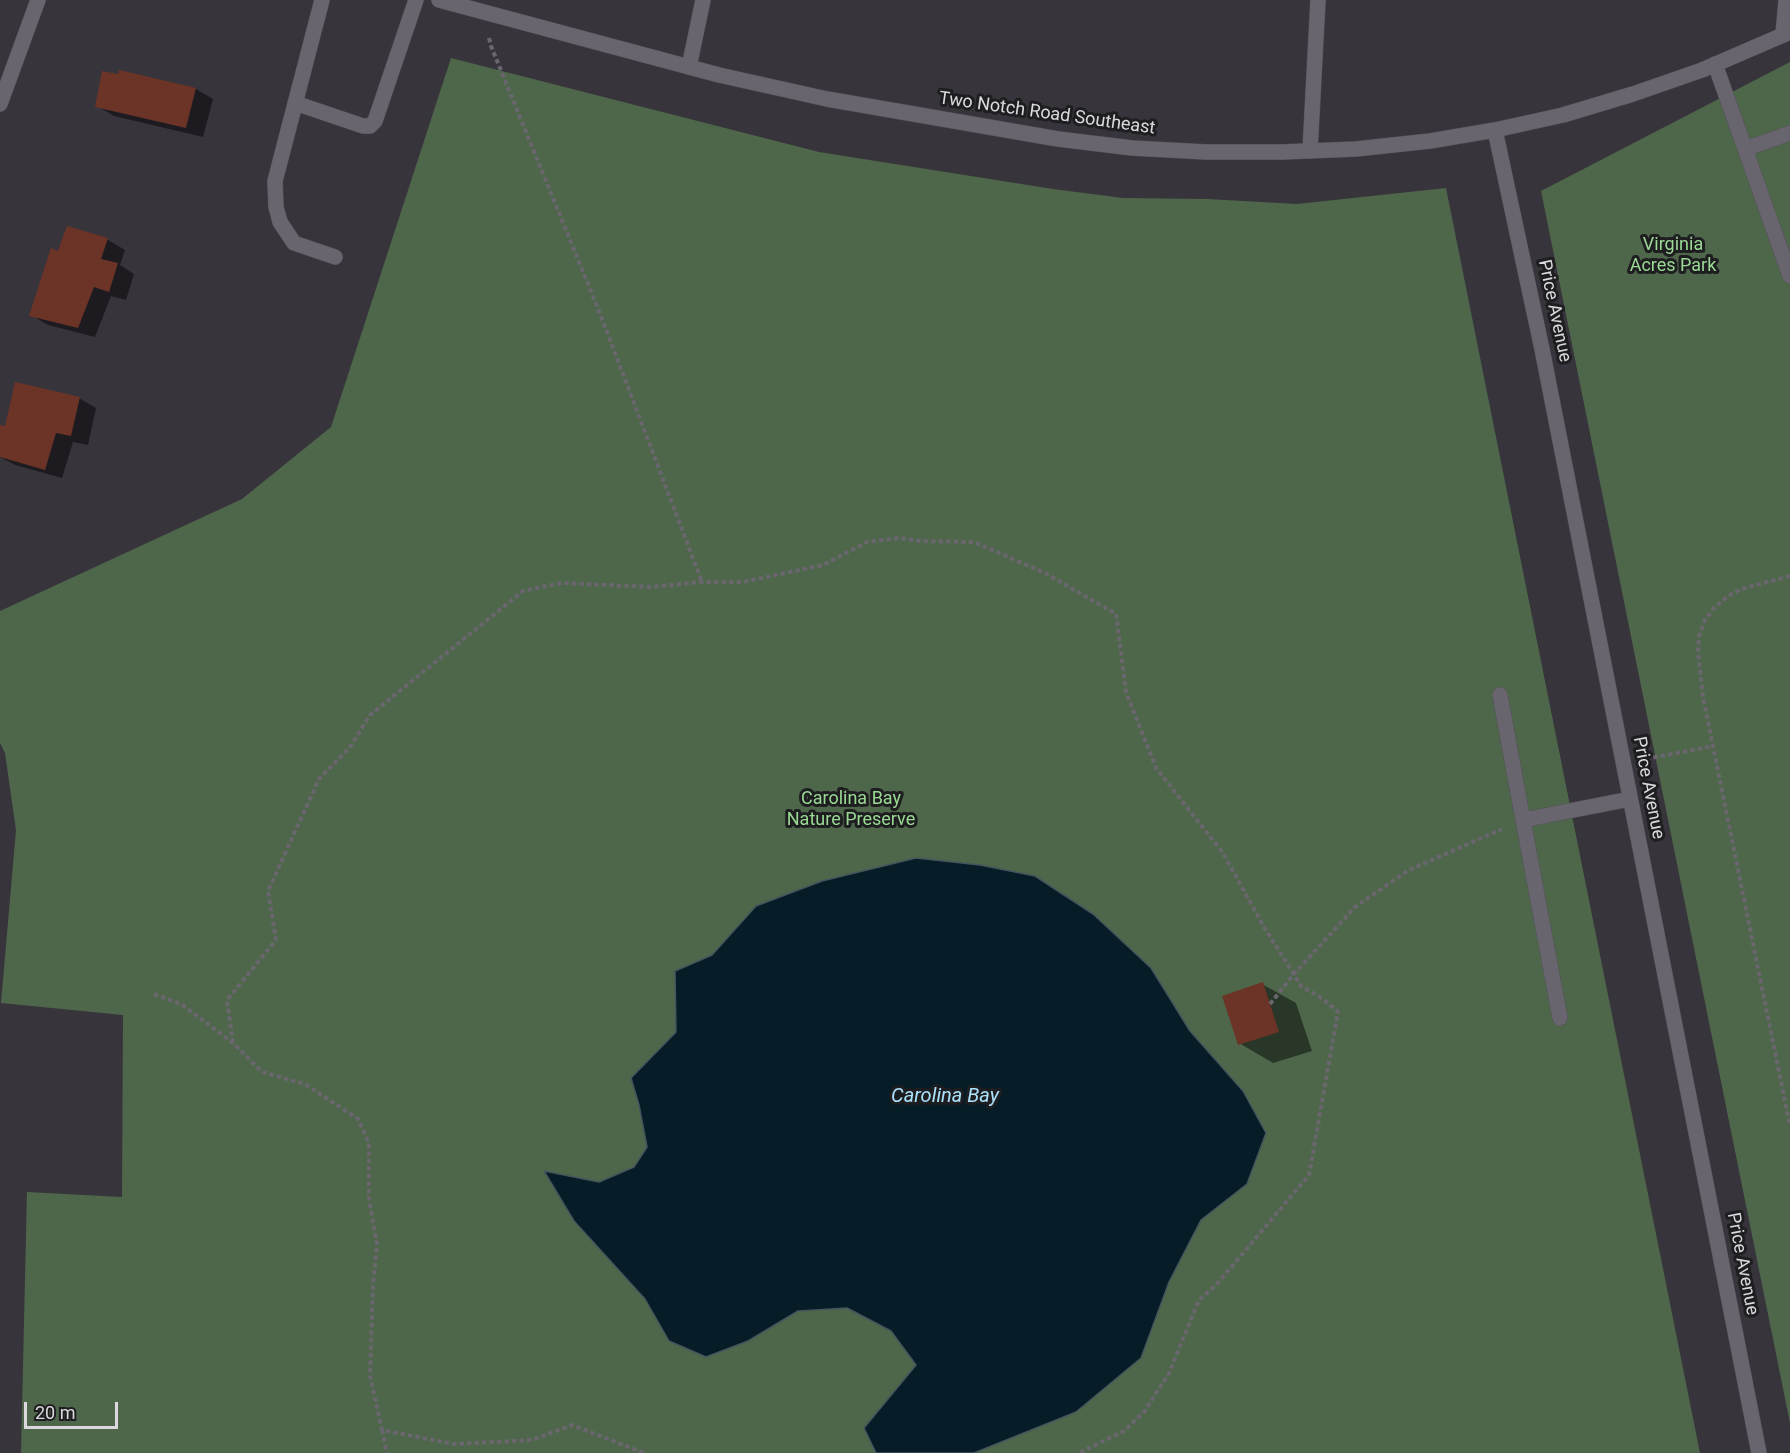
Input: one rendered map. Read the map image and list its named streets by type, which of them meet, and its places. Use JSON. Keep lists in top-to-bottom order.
{
  "streets": {
    "street": ["Two Notch Road Southeast", "Price Avenue"]
  },
  "crossings": [
    ["Two Notch Road Southeast", "Price Avenue"]
  ],
  "water": ["Carolina Bay"],
  "parks": ["Virginia Acres Park", "Carolina Bay Nature Preserve"],
  "scale_bar": "20 m"
}
